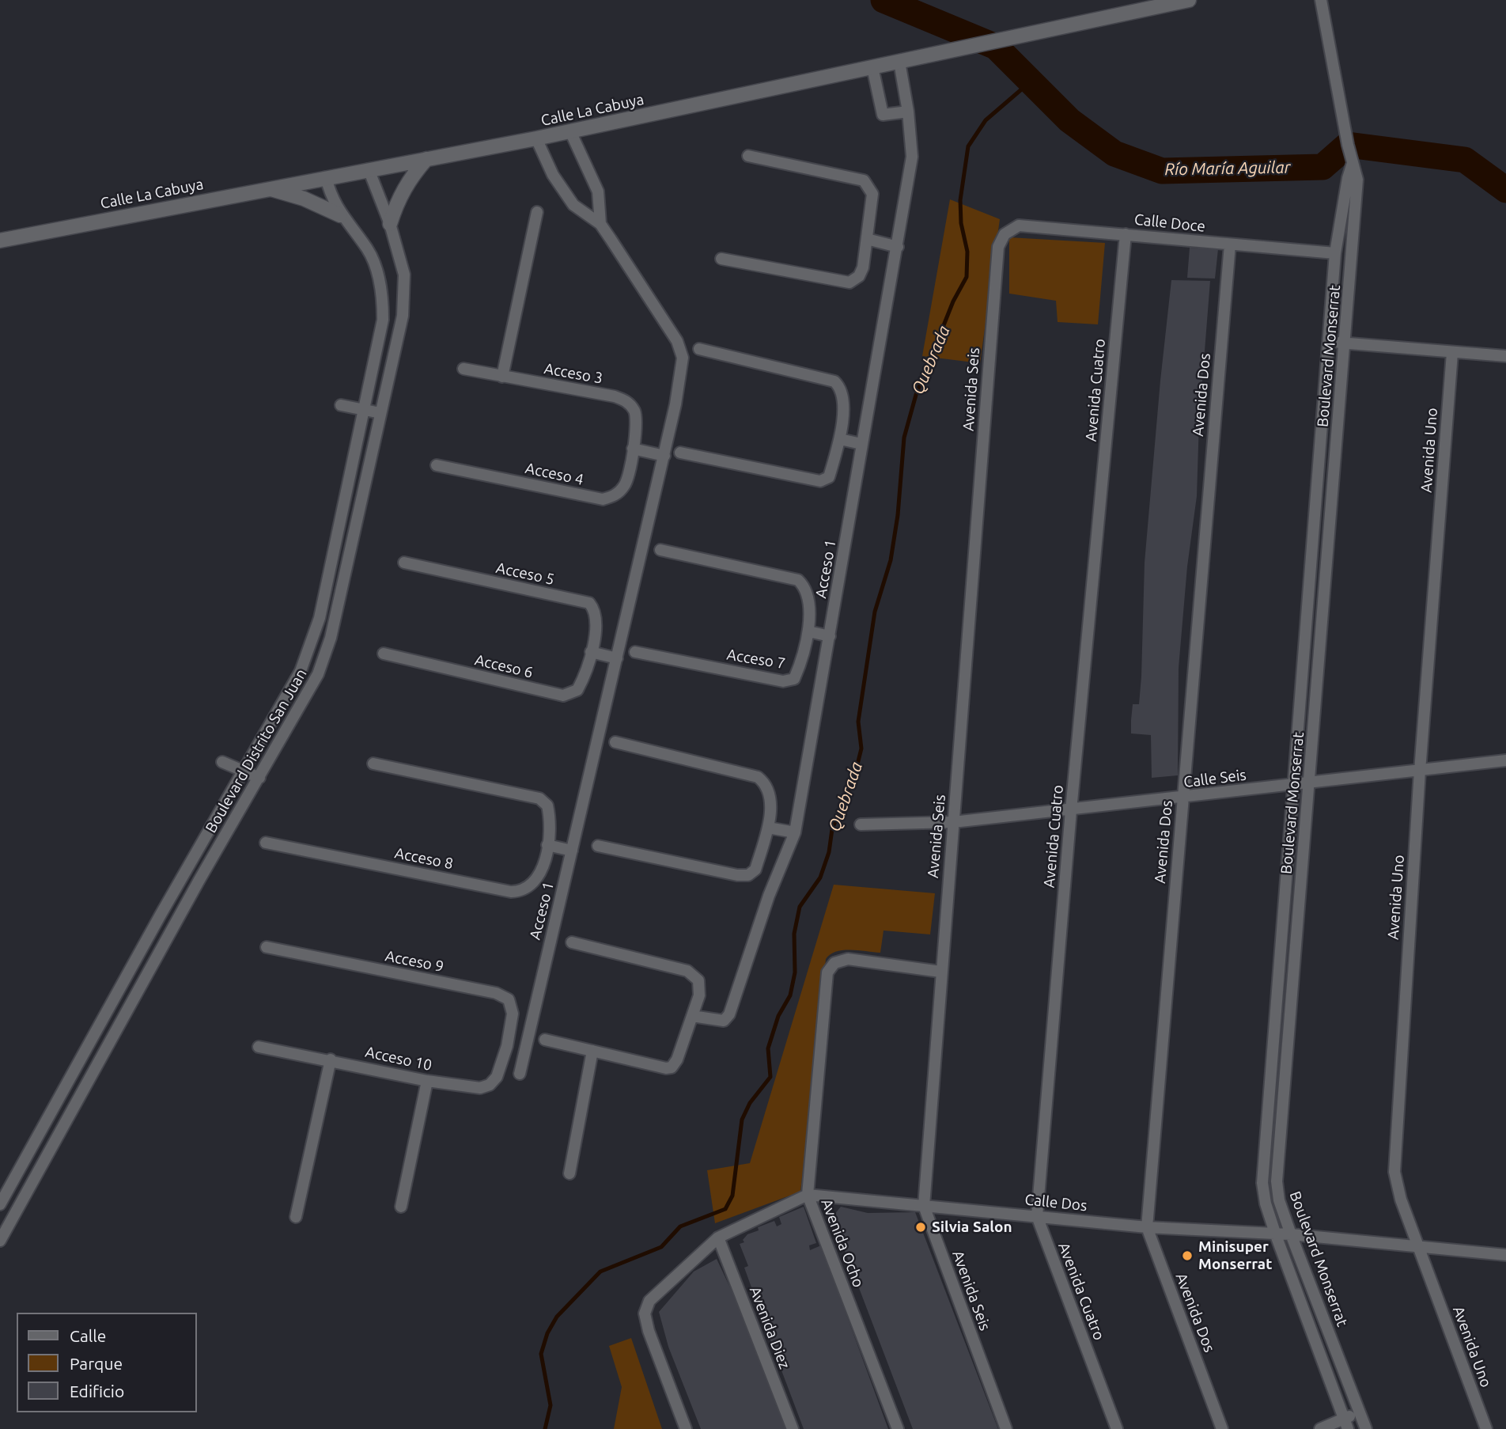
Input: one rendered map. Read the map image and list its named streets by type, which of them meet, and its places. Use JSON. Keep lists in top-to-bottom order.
{
  "streets": {
    "street": [
      "Calle La Cabuya",
      "Calle Doce",
      "Boulevard Monserrat",
      "Acceso 3",
      "Avenida Seis",
      "Avenida Cuatro",
      "Avenida Dos",
      "Avenida Uno",
      "Acceso 4",
      "Acceso 1",
      "Acceso 5",
      "Acceso 7",
      "Acceso 6",
      "Boulevard Distrito San Juan",
      "Calle Seis",
      "Acceso 8",
      "Acceso 9",
      "Acceso 10",
      "Calle Dos",
      "Avenida Ocho",
      "Avenida Diez"
    ]
  },
  "crossings": [
    ["Calle La Cabuya", "Acceso 1"],
    ["Calle La Cabuya", "Boulevard Distrito San Juan"],
    ["Calle Doce", "Boulevard Monserrat"],
    ["Calle Doce", "Avenida Seis"],
    ["Calle Doce", "Avenida Cuatro"],
    ["Calle Doce", "Avenida Dos"],
    ["Boulevard Monserrat", "Calle Seis"],
    ["Boulevard Monserrat", "Calle Dos"],
    ["Acceso 3", "Acceso 4"],
    ["Avenida Seis", "Calle Seis"],
    ["Avenida Seis", "Calle Dos"],
    ["Avenida Seis", "Avenida Ocho"],
    ["Avenida Cuatro", "Calle Seis"],
    ["Avenida Cuatro", "Calle Dos"],
    ["Avenida Dos", "Calle Seis"],
    ["Avenida Dos", "Calle Dos"],
    ["Avenida Uno", "Calle Seis"],
    ["Avenida Uno", "Calle Dos"],
    ["Acceso 5", "Acceso 6"],
    ["Acceso 9", "Acceso 10"],
    ["Calle Dos", "Avenida Ocho"]
  ],
  "water": ["Río María Aguilar", "Quebrada"],
  "places": ["Silvia Salon", "Minisuper Monserrat"],
  "legend": ["Calle", "Parque", "Edificio"]
}
